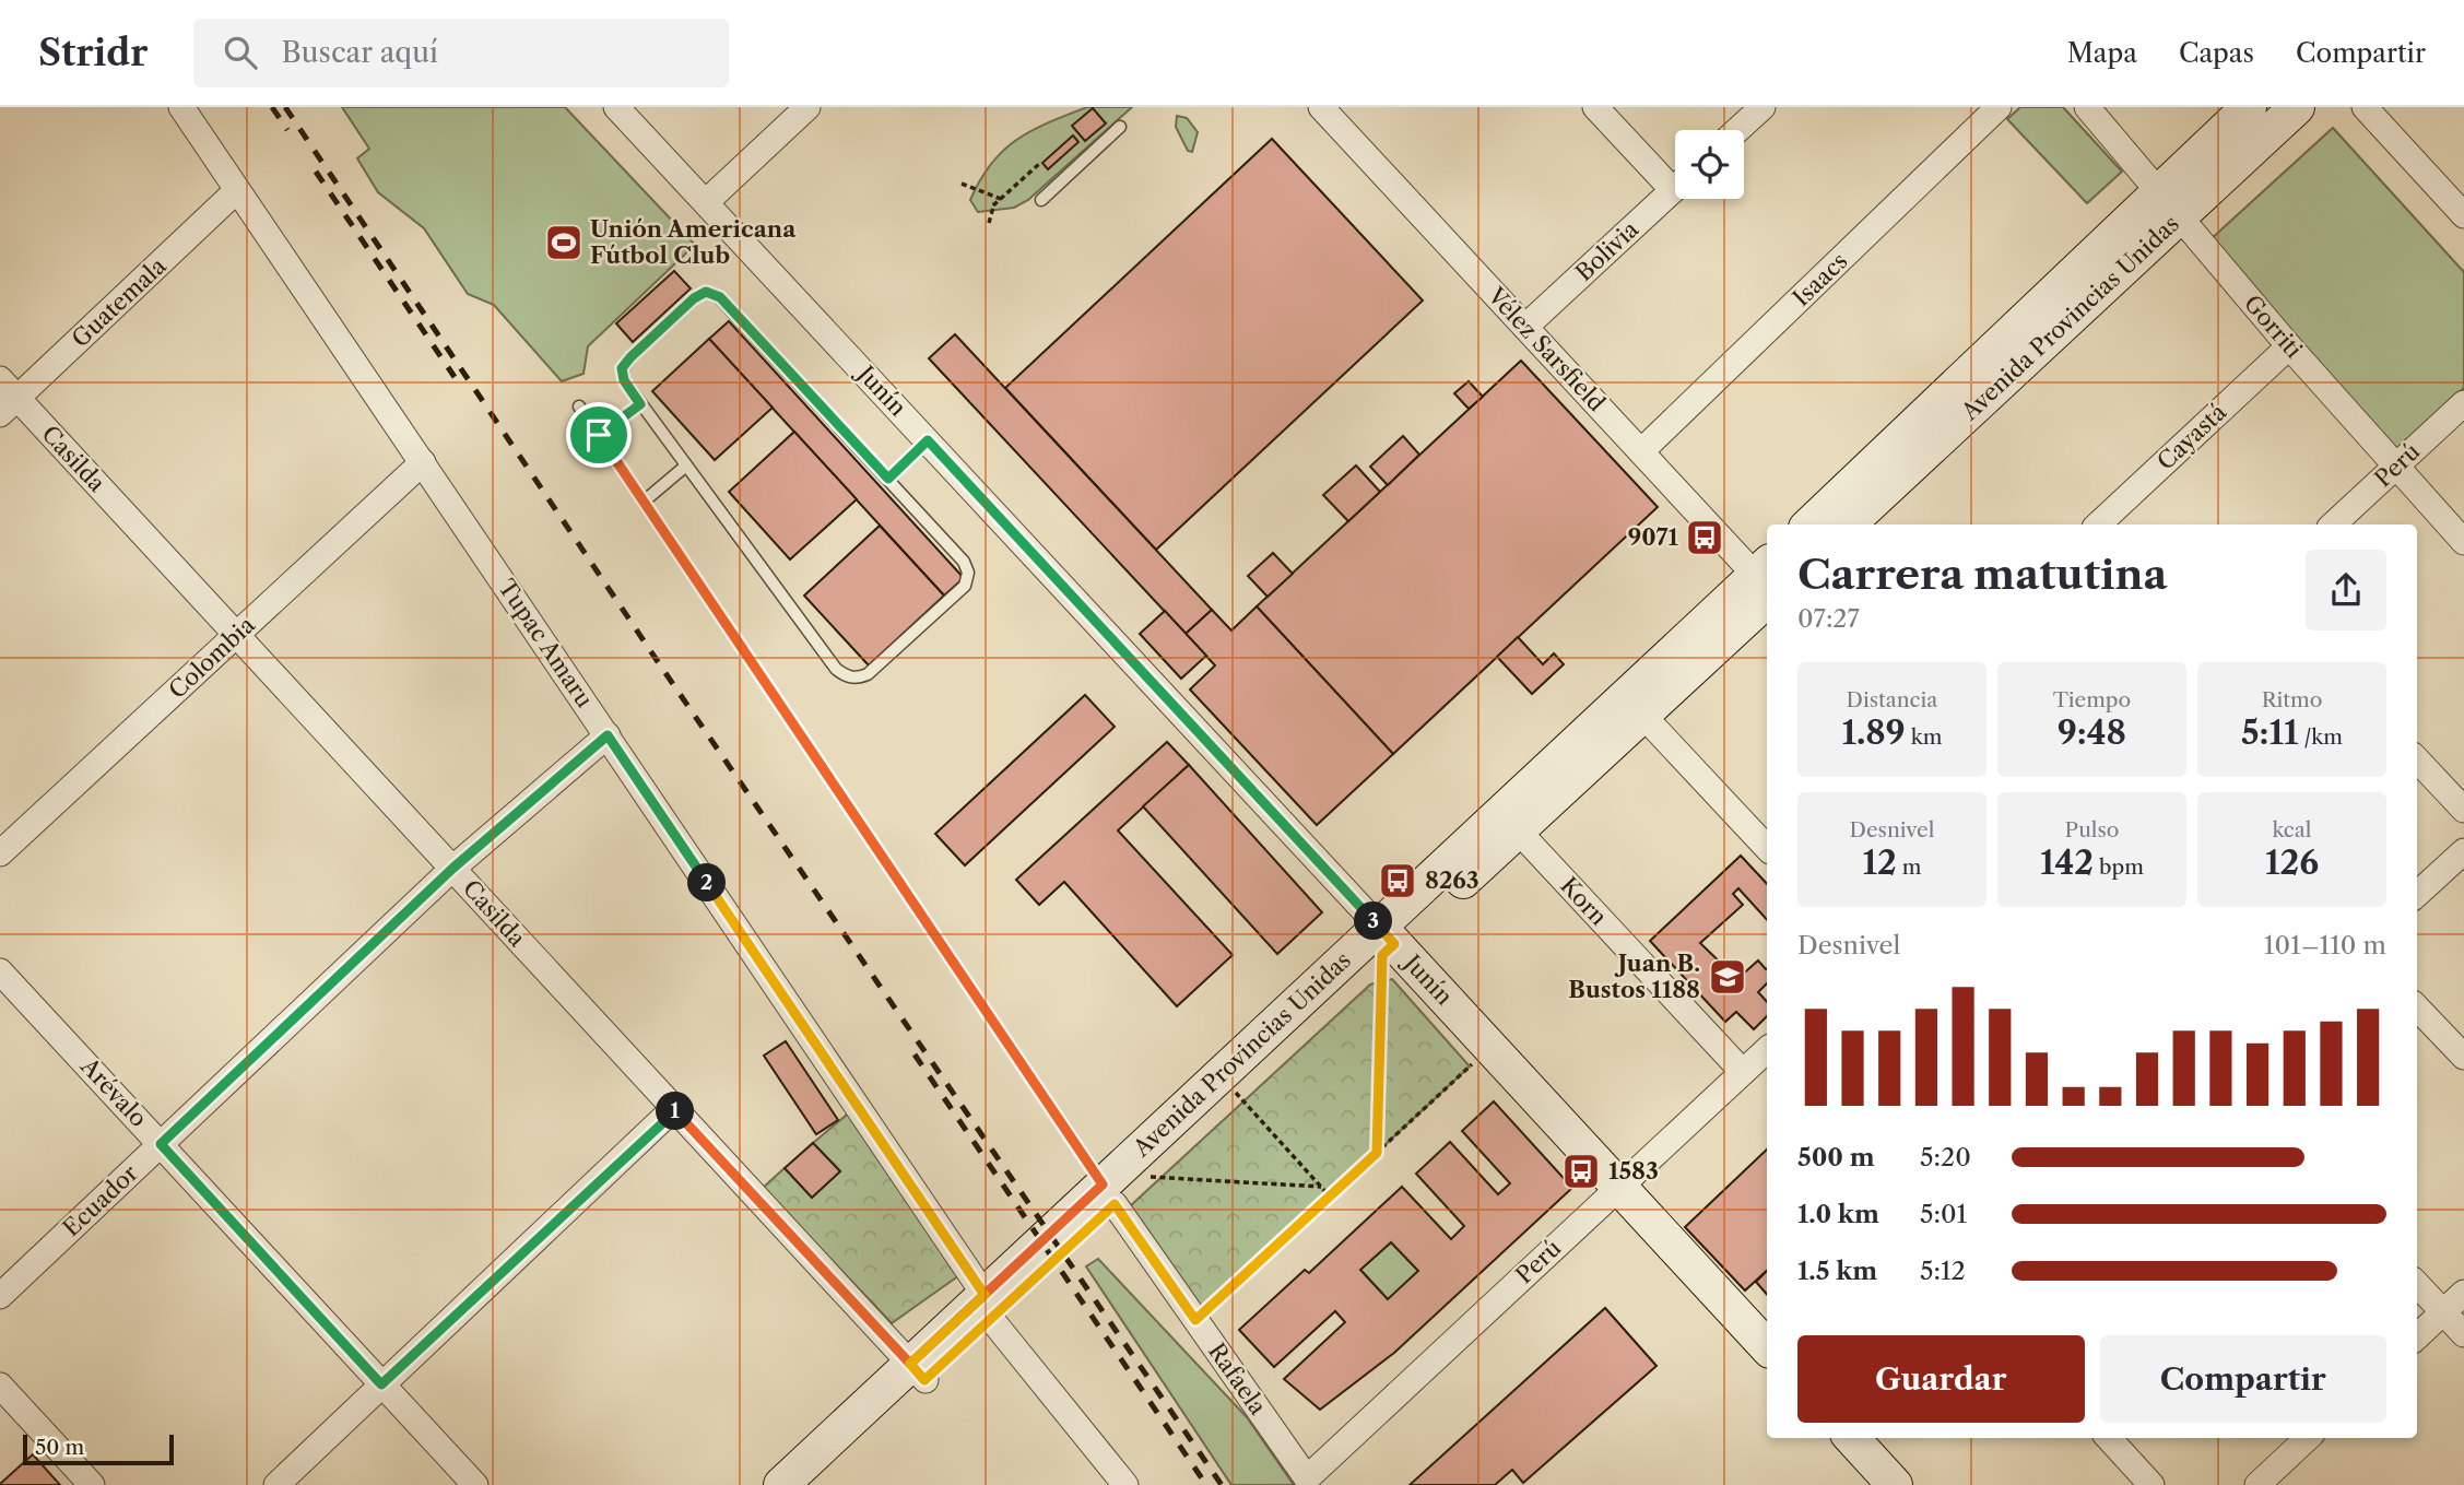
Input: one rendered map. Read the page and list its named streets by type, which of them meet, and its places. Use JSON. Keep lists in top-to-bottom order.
{
  "streets": {
    "main road": ["Avenida Provincias Unidas", "Junín"],
    "street": [
      "Bolivia",
      "Isaacs",
      "Guatemala",
      "Gorriti",
      "Vélez Sarsfield",
      "Cayastá",
      "Casilda",
      "Perú",
      "Tupac Amaru",
      "Colombia",
      "Korn",
      "Arévalo",
      "Ecuador",
      "Rafaela"
    ]
  },
  "crossings": [
    ["Bolivia", "Vélez Sarsfield"],
    ["Isaacs", "Vélez Sarsfield"],
    ["Guatemala", "Casilda"],
    ["Guatemala", "Tupac Amaru"],
    ["Avenida Provincias Unidas", "Gorriti"],
    ["Avenida Provincias Unidas", "Vélez Sarsfield"],
    ["Avenida Provincias Unidas", "Junín"],
    ["Avenida Provincias Unidas", "Casilda"],
    ["Avenida Provincias Unidas", "Tupac Amaru"],
    ["Avenida Provincias Unidas", "Korn"],
    ["Avenida Provincias Unidas", "Rafaela"],
    ["Gorriti", "Cayastá"],
    ["Gorriti", "Perú"],
    ["Junín", "Perú"],
    ["Casilda", "Colombia"],
    ["Casilda", "Ecuador"],
    ["Perú", "Korn"],
    ["Perú", "Rafaela"],
    ["Tupac Amaru", "Colombia"],
    ["Tupac Amaru", "Ecuador"],
    ["Arévalo", "Ecuador"]
  ],
  "places": {
    "sports": ["Unión Americana Fútbol Club"],
    "bus stop": ["9071", "8263", "1583"],
    "school or university": ["Juan B. Bustos 1188"]
  },
  "scale_bar": "50 m",
  "page": {
    "header": "Stridr",
    "search": "Buscar aquí",
    "nav": ["Mapa", "Capas", "Compartir"],
    "heading": ["Carrera matutina", "07:27"],
    "stats": [
      ["Distancia", "1.89 km"],
      ["Tiempo", "9:48"],
      ["Ritmo", "5:11 /km"],
      ["Desnivel", "12 m"],
      ["Pulso", "142 bpm"],
      ["kcal", "126"]
    ],
    "pins": ["2", "3", "1"],
    "chart": ["Desnivel", "101–110 m"],
    "list": [
      {
        "name": "500 m",
        "note": "5:20"
      },
      {
        "name": "1.0 km",
        "note": "5:01"
      },
      {
        "name": "1.5 km",
        "note": "5:12"
      }
    ],
    "buttons": ["Guardar", "Compartir"],
    "scale": "50 m"
  }
}
